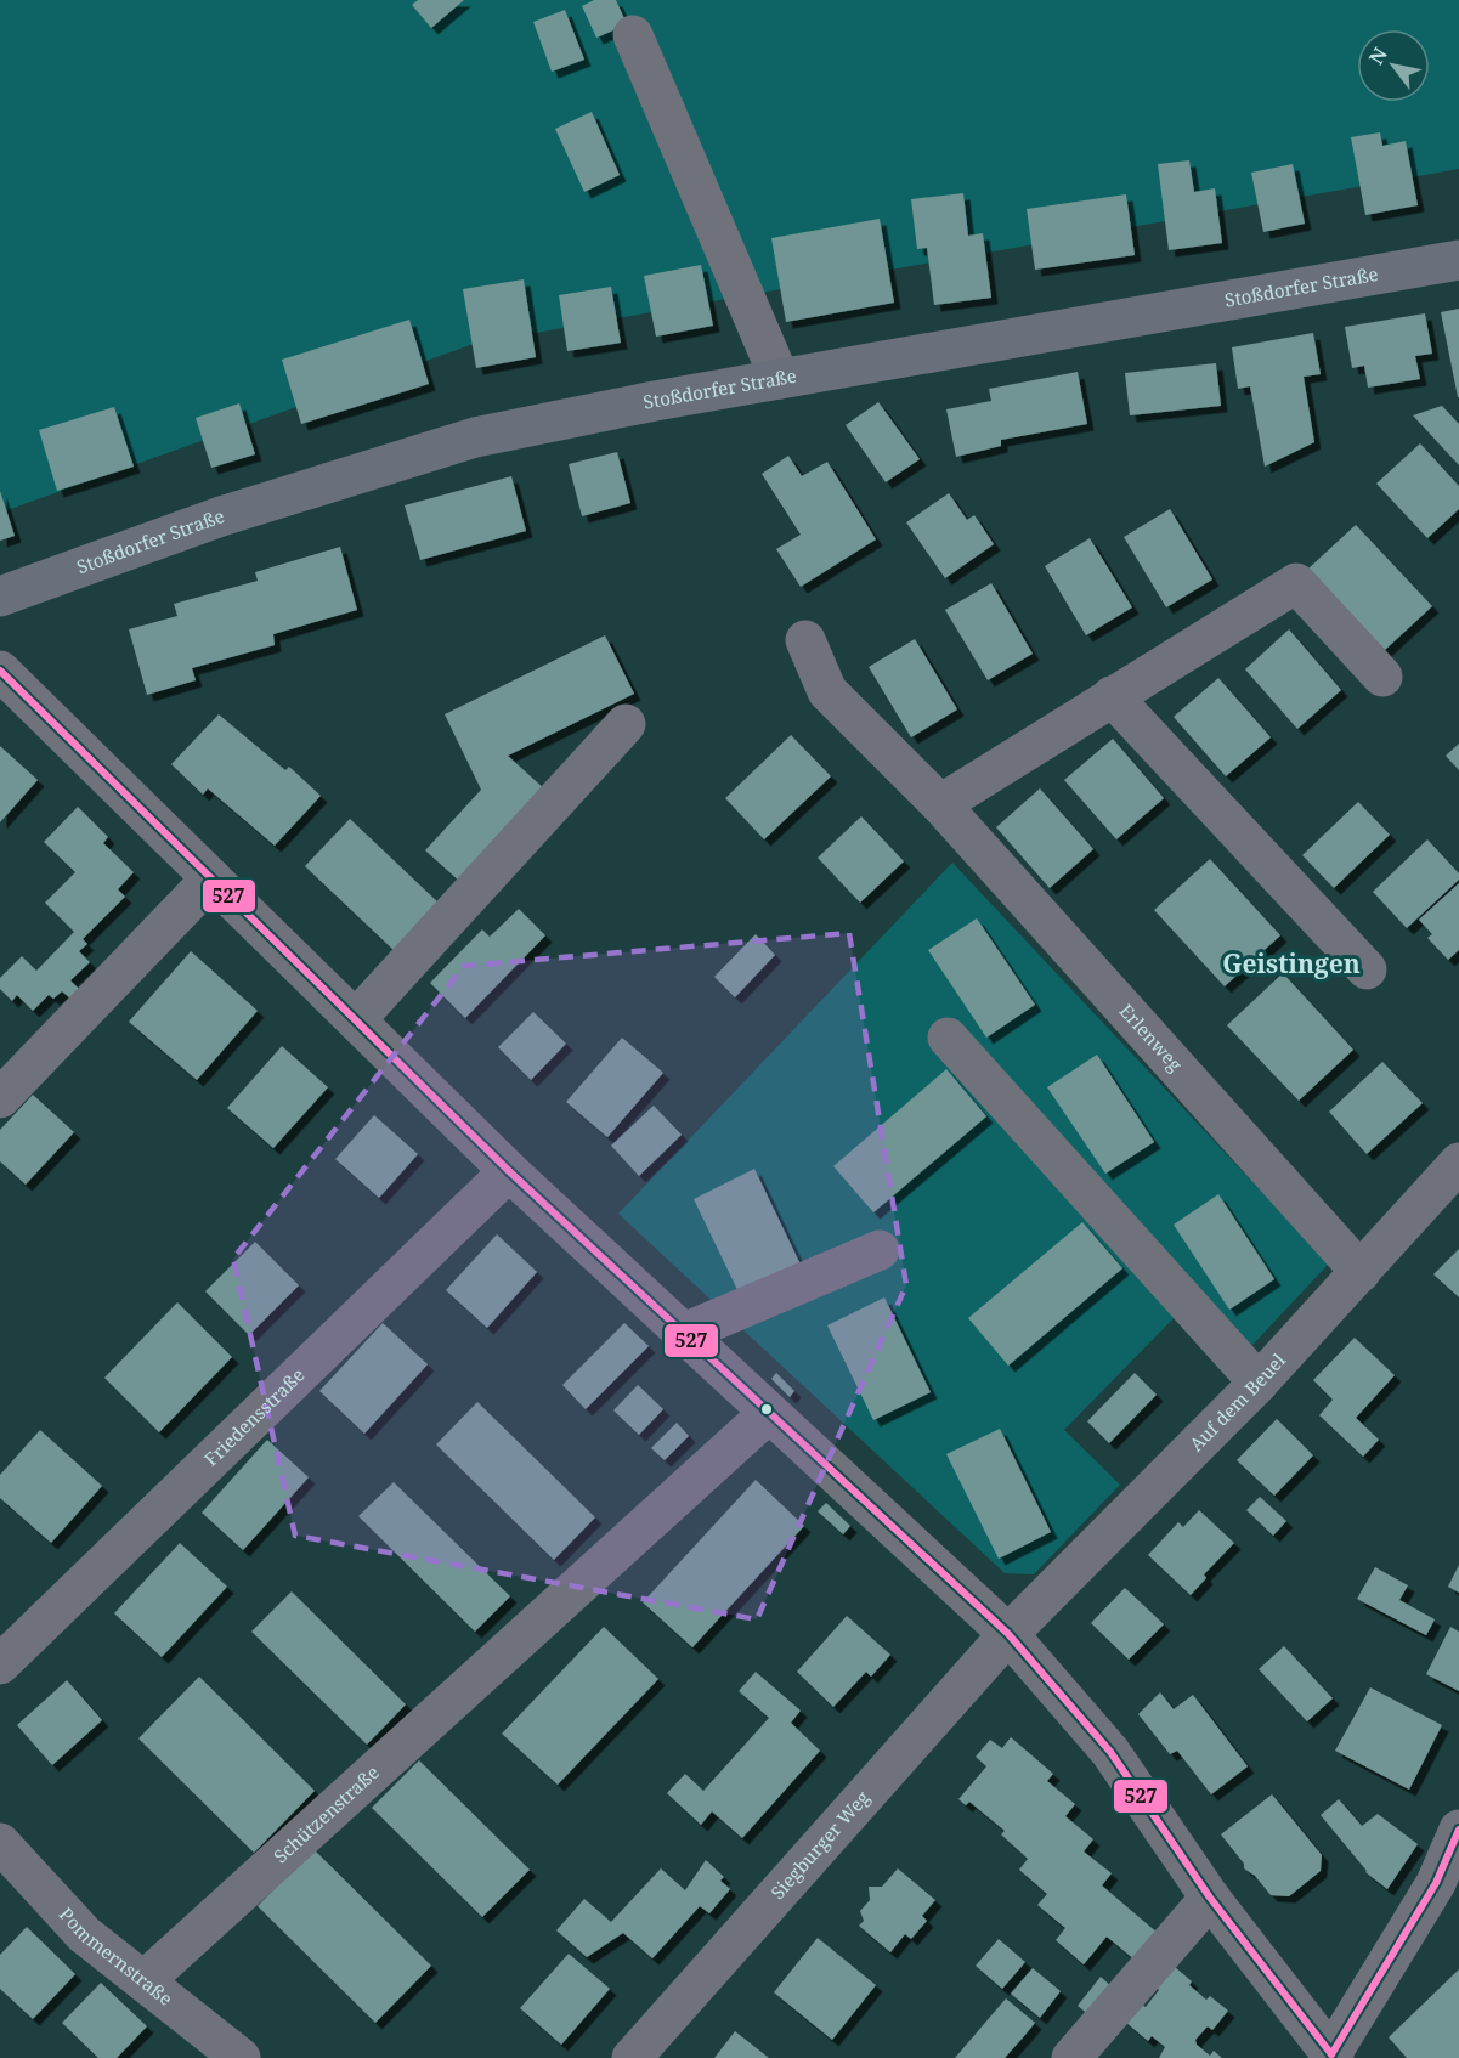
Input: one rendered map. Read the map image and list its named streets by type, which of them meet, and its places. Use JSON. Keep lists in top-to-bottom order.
{
  "streets": {
    "main road": ["Stoßdorfer Straße"],
    "street": [
      "Erlenweg",
      "Auf dem Beuel",
      "Friedensstraße",
      "Schützenstraße",
      "Siegburger Weg",
      "Pommernstraße"
    ]
  },
  "crossings": [
    ["Erlenweg", "Auf dem Beuel"],
    ["Auf dem Beuel", "Siegburger Weg"],
    ["Schützenstraße", "Pommernstraße"]
  ],
  "districts": ["Geistingen"],
  "lines": ["transit line 527"],
  "north": "top left"
}
